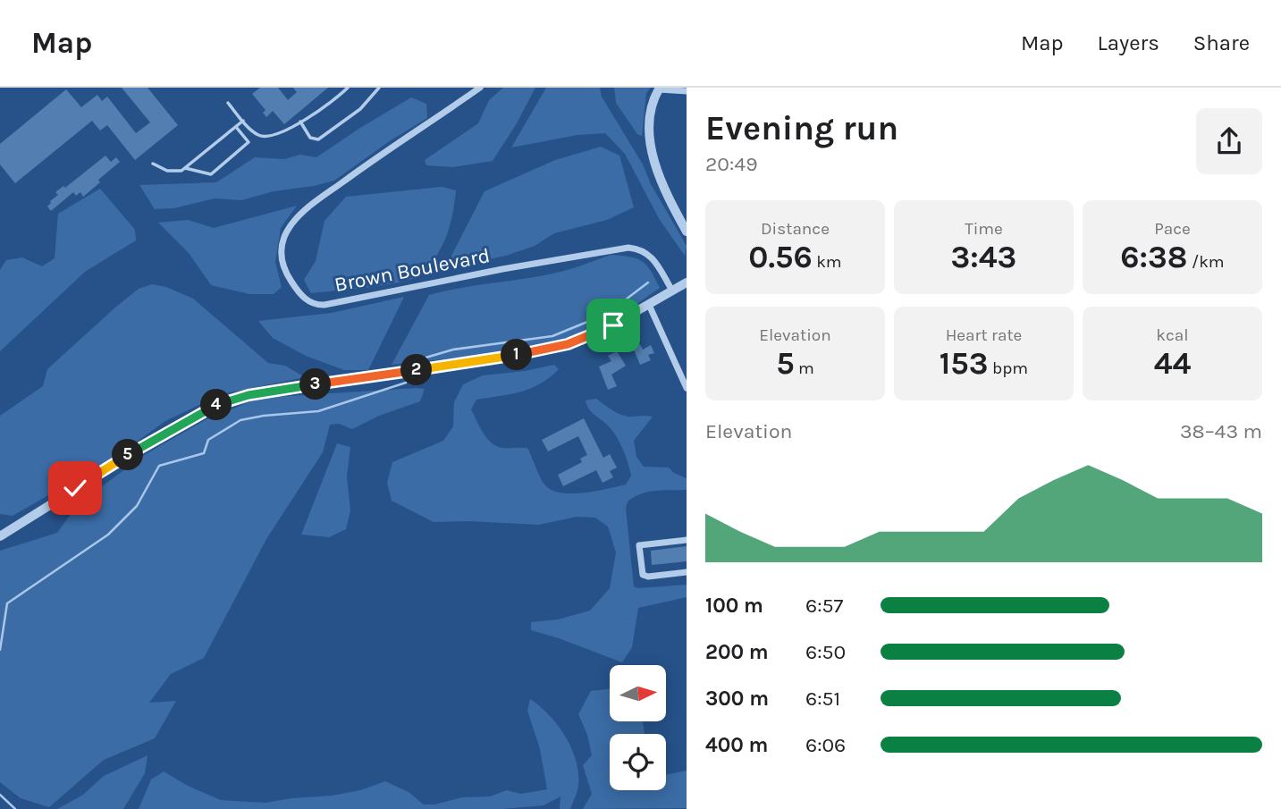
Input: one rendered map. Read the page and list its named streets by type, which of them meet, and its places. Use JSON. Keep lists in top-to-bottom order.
{
  "streets": {
    "street": ["Brown Boulevard"]
  },
  "north": "right",
  "page": {
    "header": "Map",
    "nav": ["Map", "Layers", "Share"],
    "heading": ["Evening run", "20:49"],
    "stats": [
      ["Distance", "0.56 km"],
      ["Time", "3:43"],
      ["Pace", "6:38 /km"],
      ["Elevation", "5 m"],
      ["Heart rate", "153 bpm"],
      ["kcal", "44"]
    ],
    "pins": [
      "1",
      "2",
      "3",
      "4",
      "5"
    ],
    "chart": ["Elevation", "38–43 m"],
    "list": [
      {
        "name": "100 m",
        "note": "6:57"
      },
      {
        "name": "200 m",
        "note": "6:50"
      },
      {
        "name": "300 m",
        "note": "6:51"
      },
      {
        "name": "400 m",
        "note": "6:06"
      }
    ]
  }
}
